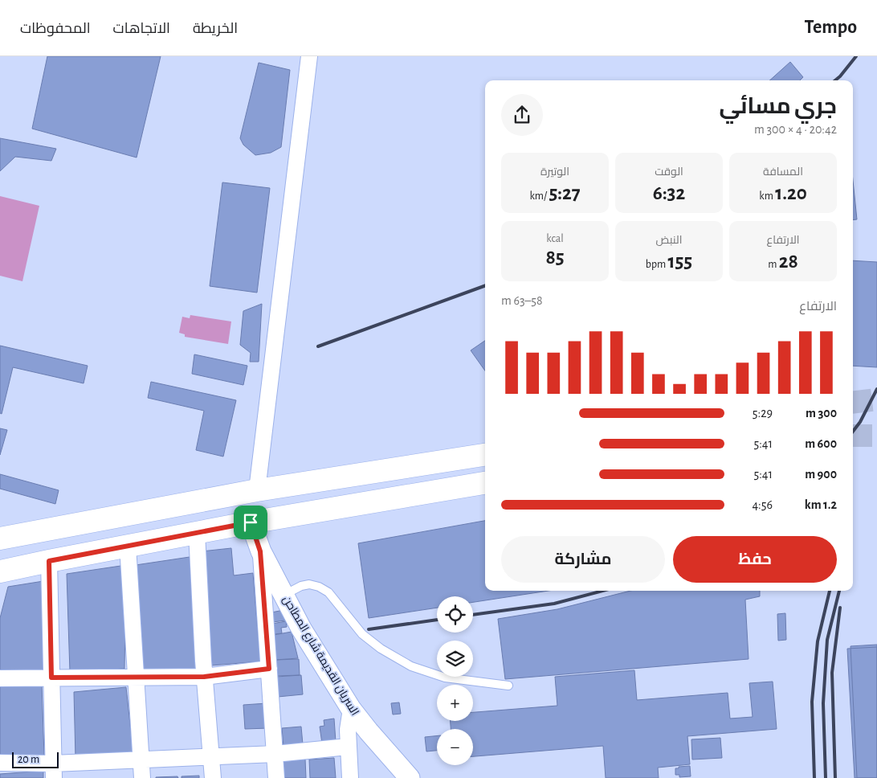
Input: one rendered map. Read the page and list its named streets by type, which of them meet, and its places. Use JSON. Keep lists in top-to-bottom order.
{
  "streets": {
    "street": ["السريان القديمة شارع المطاحن"]
  },
  "scale_bar": "20 m",
  "page": {
    "header": "Tempo",
    "nav": ["الخريطة", "الاتجاهات", "المحفوظات"],
    "heading": ["جري مسائي", "20:42 · 4 × 300 m"],
    "stats": [
      ["المسافة", "1.20 km"],
      ["الوقت", "6:32"],
      ["الوتيرة", "5:27 /km"],
      ["الارتفاع", "28 m"],
      ["النبض", "155 bpm"],
      ["kcal", "85"]
    ],
    "chart": ["الارتفاع", "58–63 m"],
    "list": [
      {
        "name": "300 m",
        "note": "5:29"
      },
      {
        "name": "600 m",
        "note": "5:41"
      },
      {
        "name": "900 m",
        "note": "5:41"
      },
      {
        "name": "1.2 km",
        "note": "4:56"
      }
    ],
    "buttons": ["حفظ", "مشاركة"],
    "map_buttons": ["+", "−"],
    "scale": "20 m"
  }
}
